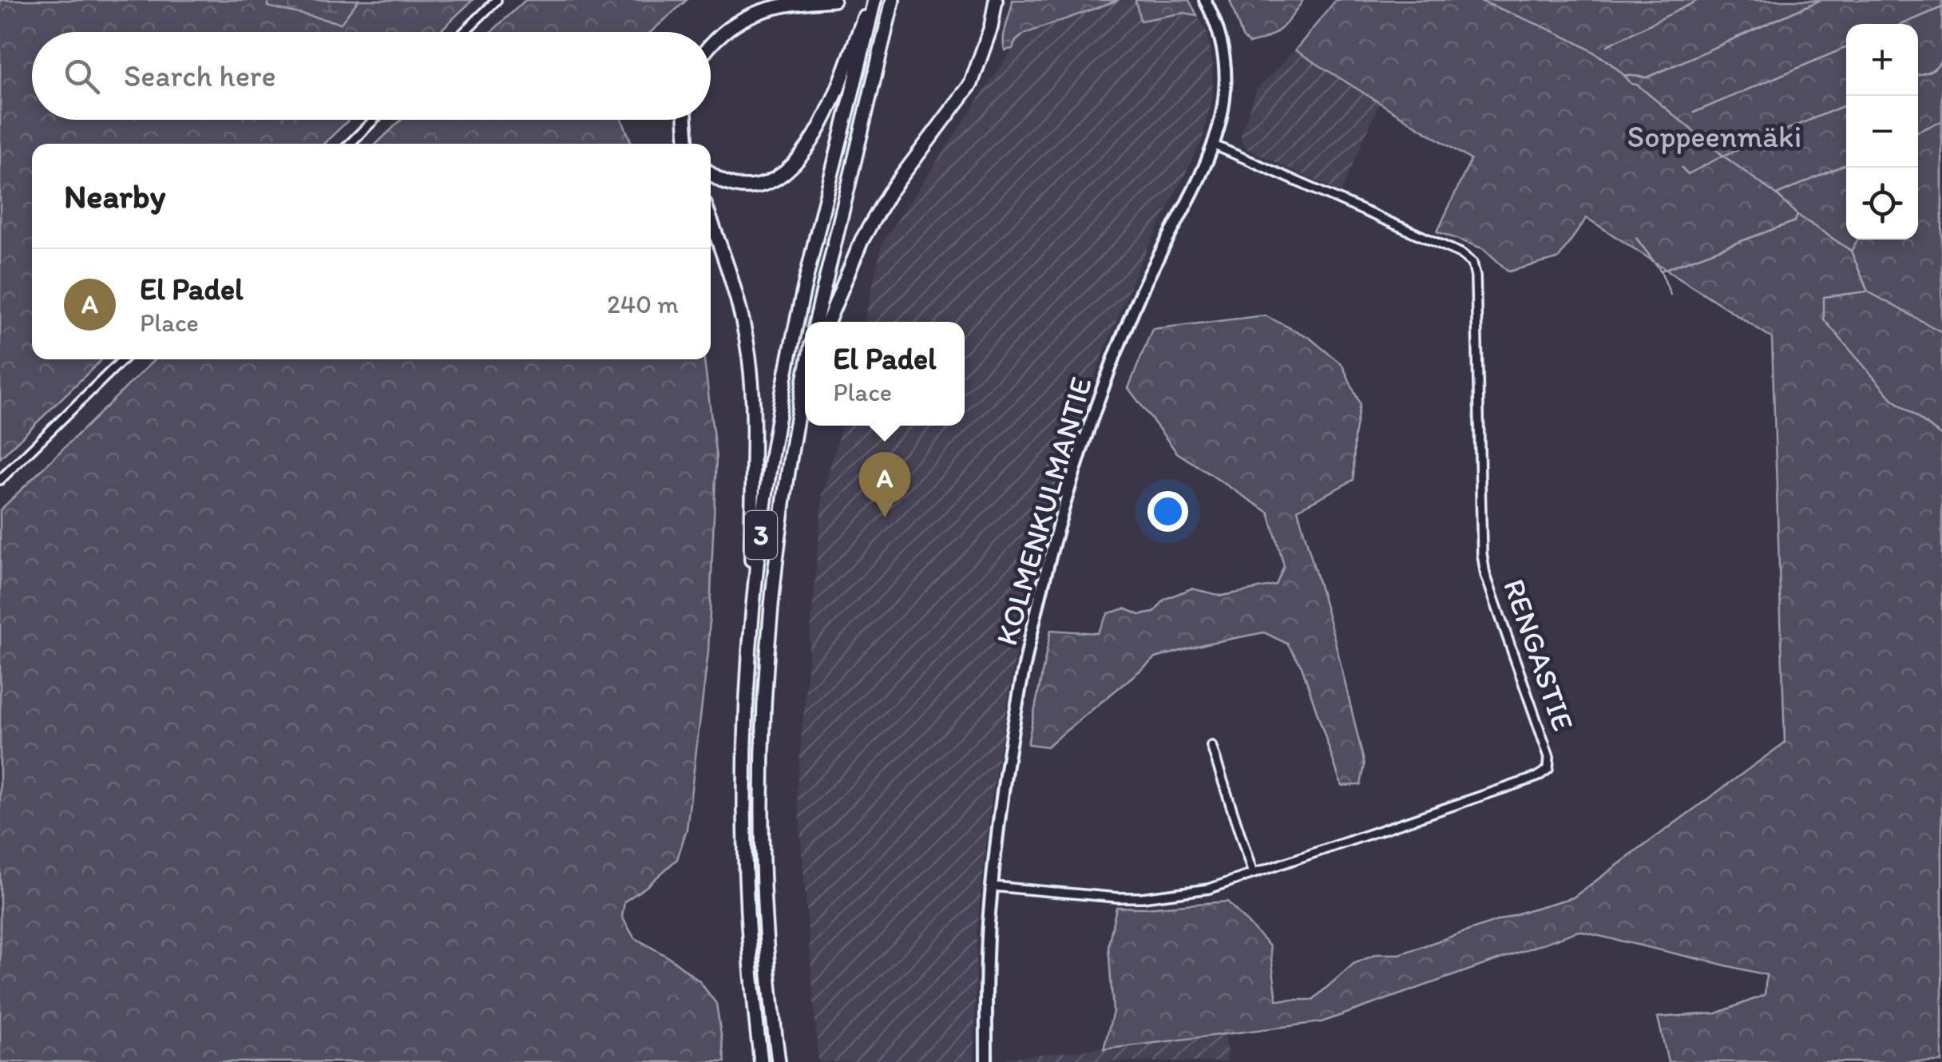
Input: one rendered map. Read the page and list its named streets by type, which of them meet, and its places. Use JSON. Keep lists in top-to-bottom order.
{
  "streets": {
    "highway": ["3"],
    "street": ["KOLMENKULMANTIE", "RENGASTIE"]
  },
  "crossings": [
    ["KOLMENKULMANTIE", "RENGASTIE"]
  ],
  "parks": ["Soppeenmäki"],
  "page": {
    "map_buttons": ["+", "−"],
    "search": "Search here",
    "heading": "Nearby",
    "list": [
      {
        "mark": "A",
        "name": "El Padel",
        "note": "Place",
        "value": "240 m"
      }
    ],
    "popup": ["El Padel", "Place"],
    "pins": "A"
  }
}
